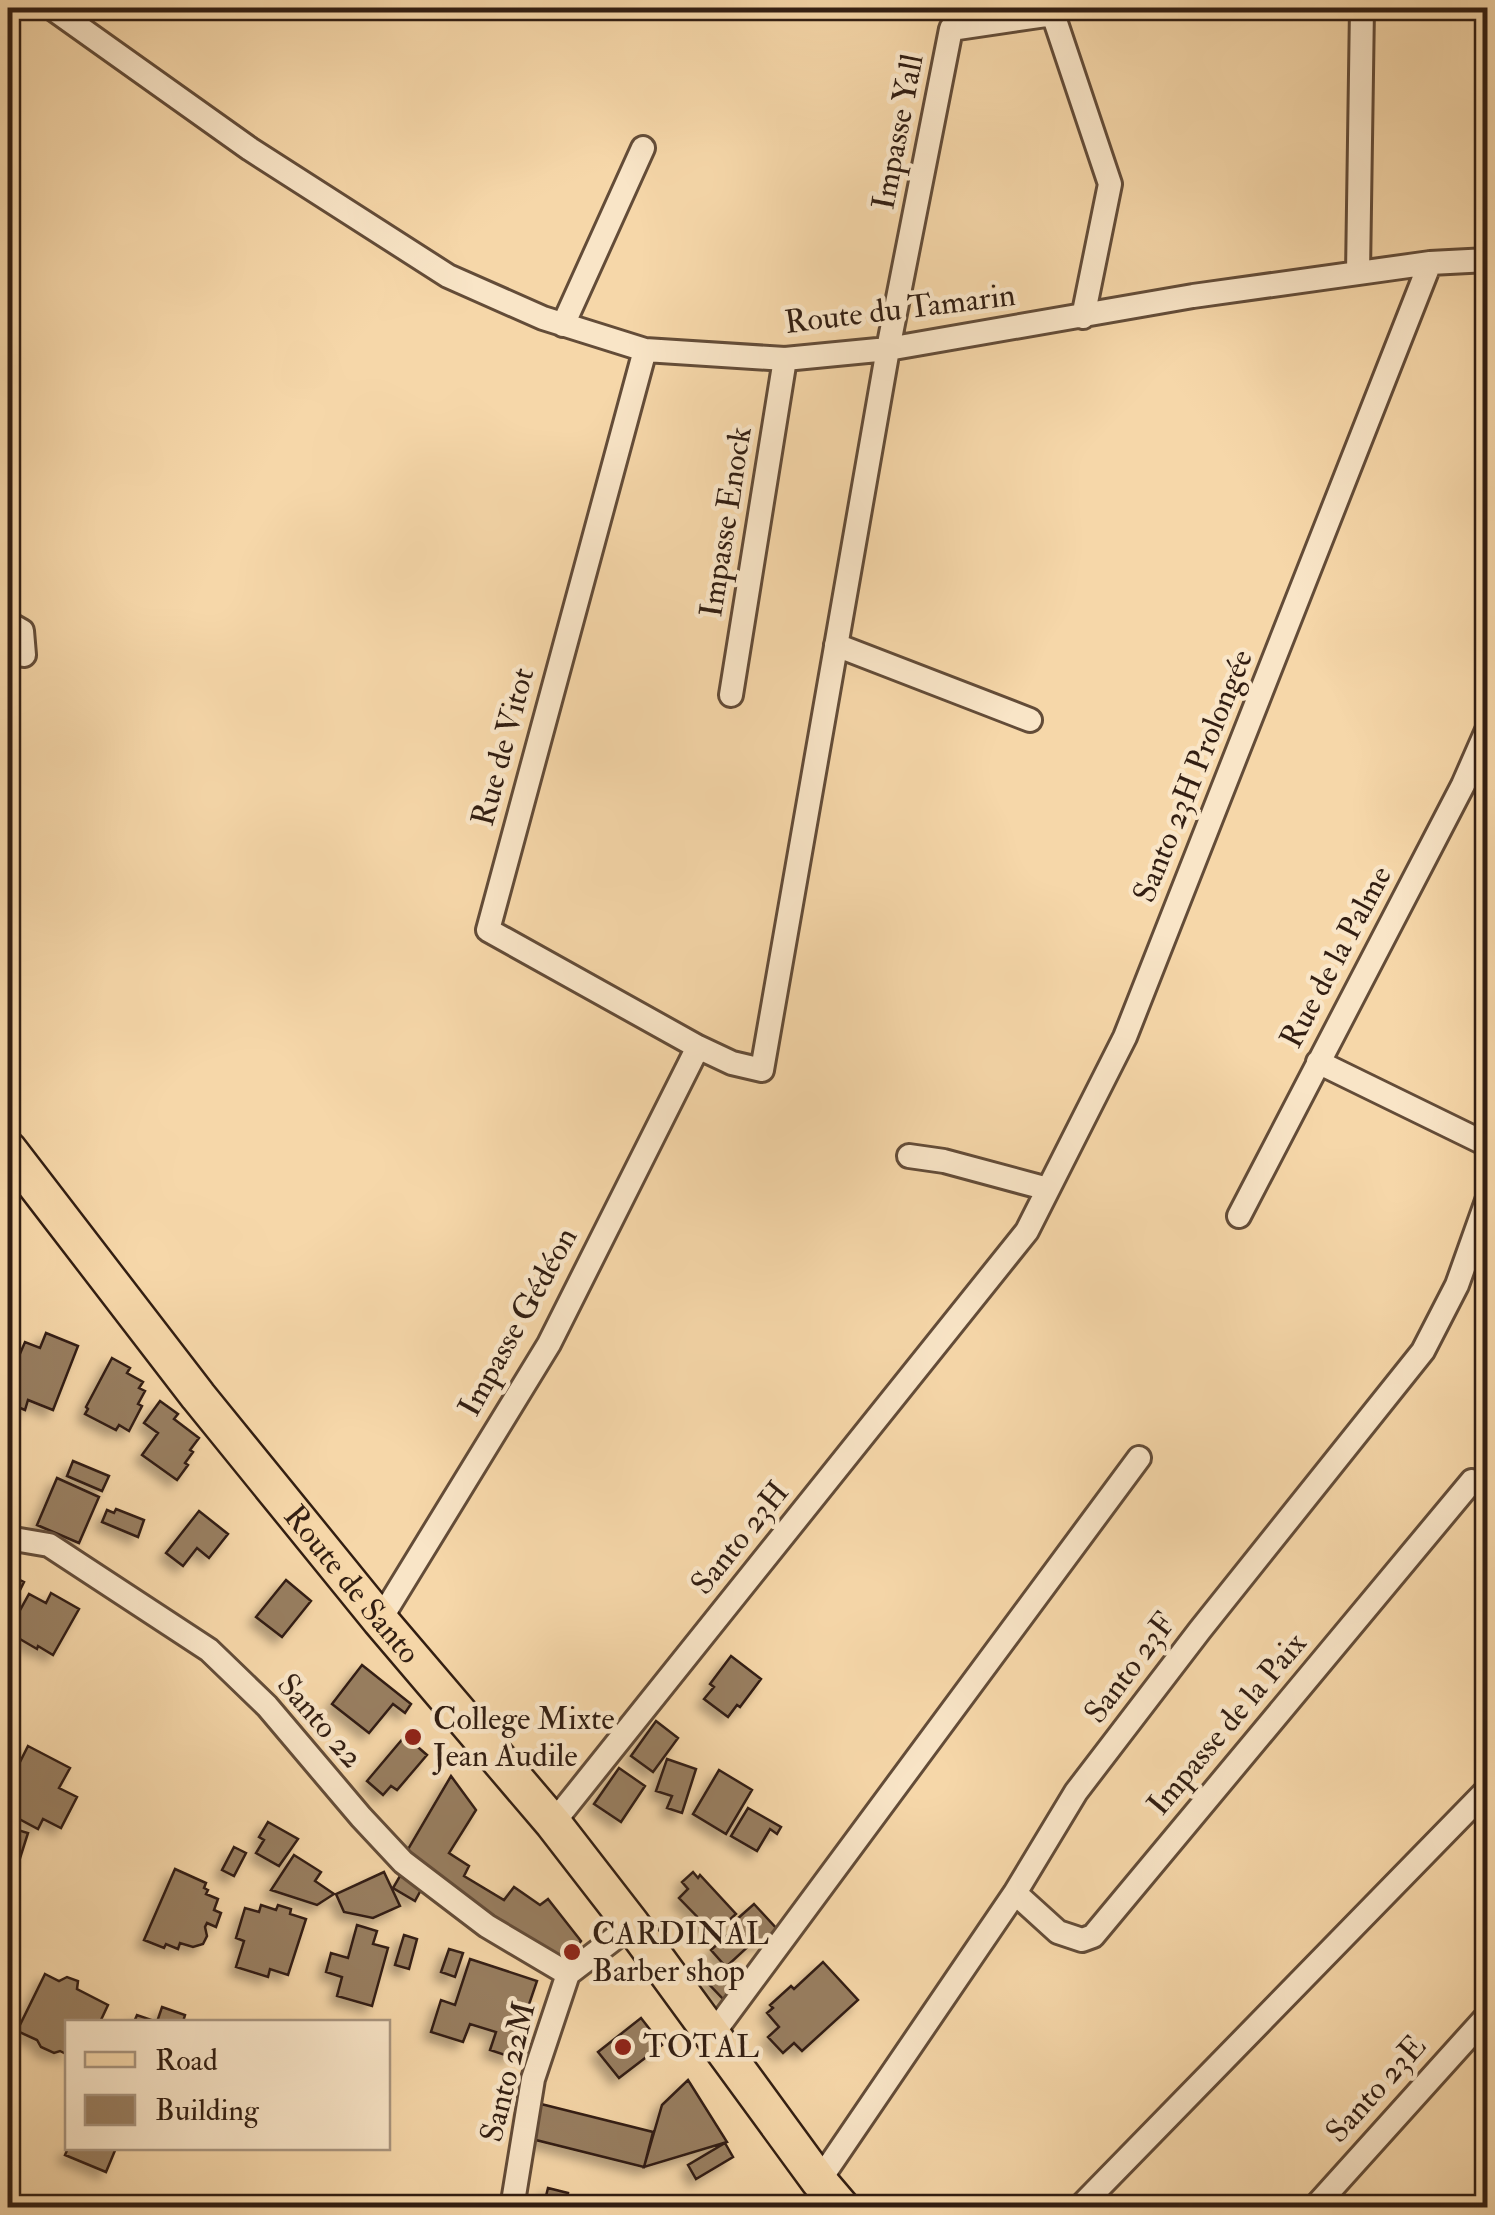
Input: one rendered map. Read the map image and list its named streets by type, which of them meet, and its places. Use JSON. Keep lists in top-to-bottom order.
{
  "streets": {
    "main road": ["Route de Santo"],
    "street": [
      "Impasse Yall",
      "Route du Tamarin",
      "Impasse Enock",
      "Rue de Vitot",
      "Santo 23H Prolongée",
      "Rue de la Palme",
      "Impasse Gédéon",
      "Santo 23H",
      "Santo 23F",
      "Santo 22",
      "Impasse de la Paix",
      "Santo 22M",
      "Santo 23E"
    ]
  },
  "crossings": [
    ["Impasse Yall", "Route du Tamarin"],
    ["Route du Tamarin", "Impasse Enock"],
    ["Route du Tamarin", "Rue de Vitot"],
    ["Route du Tamarin", "Santo 23H Prolongée"],
    ["Rue de Vitot", "Impasse Gédéon"],
    ["Santo 23H Prolongée", "Santo 23H"],
    ["Impasse Gédéon", "Route de Santo"],
    ["Santo 23H", "Route de Santo"],
    ["Route de Santo", "Santo 23F"],
    ["Route de Santo", "Santo 22M"],
    ["Santo 23F", "Impasse de la Paix"],
    ["Santo 22", "Santo 22M"]
  ],
  "places": ["College Mixte Jean Audile", "CARDINAL Barber shop", "TOTAL"],
  "legend": ["Road", "Building"]
}
